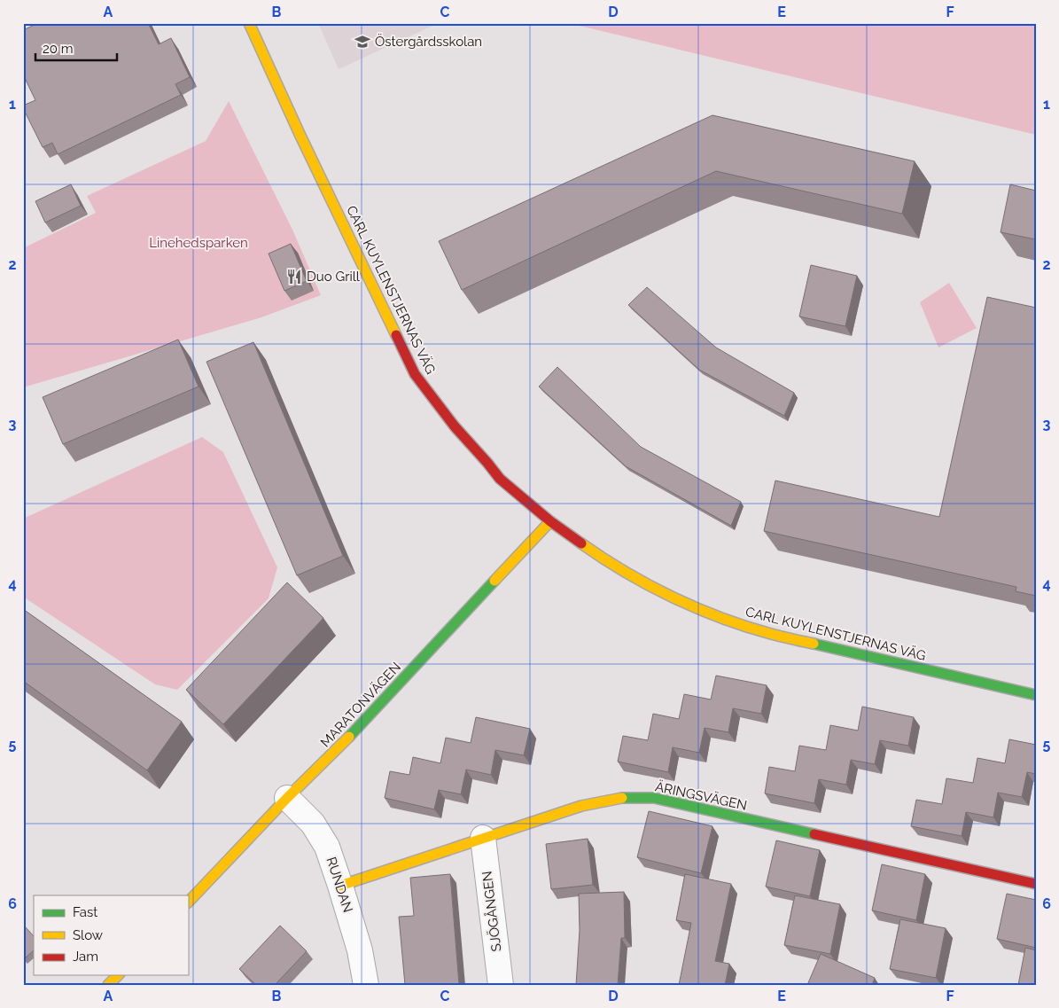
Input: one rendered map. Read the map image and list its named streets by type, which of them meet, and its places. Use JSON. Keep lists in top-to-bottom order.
{
  "streets": {
    "street": [
      "CARL KUYLENSTJERNAS VÄG",
      "MARATONVÄGEN",
      "ÄRINGSVÄGEN",
      "RUNDAN",
      "SJÖGÅNGEN"
    ]
  },
  "crossings": [
    ["CARL KUYLENSTJERNAS VÄG", "MARATONVÄGEN"],
    ["MARATONVÄGEN", "RUNDAN"],
    ["ÄRINGSVÄGEN", "RUNDAN"],
    ["ÄRINGSVÄGEN", "SJÖGÅNGEN"]
  ],
  "parks": ["Linehedsparken"],
  "places": {
    "school or university": ["Östergårdsskolan"],
    "restaurant": ["Duo Grill"]
  },
  "legend": ["Fast", "Slow", "Jam"],
  "scale_bar": "20 m",
  "grid": {
    "columns": [
      "A",
      "B",
      "C",
      "D",
      "E",
      "F"
    ],
    "rows": [
      "1",
      "2",
      "3",
      "4",
      "5",
      "6"
    ]
  }
}
